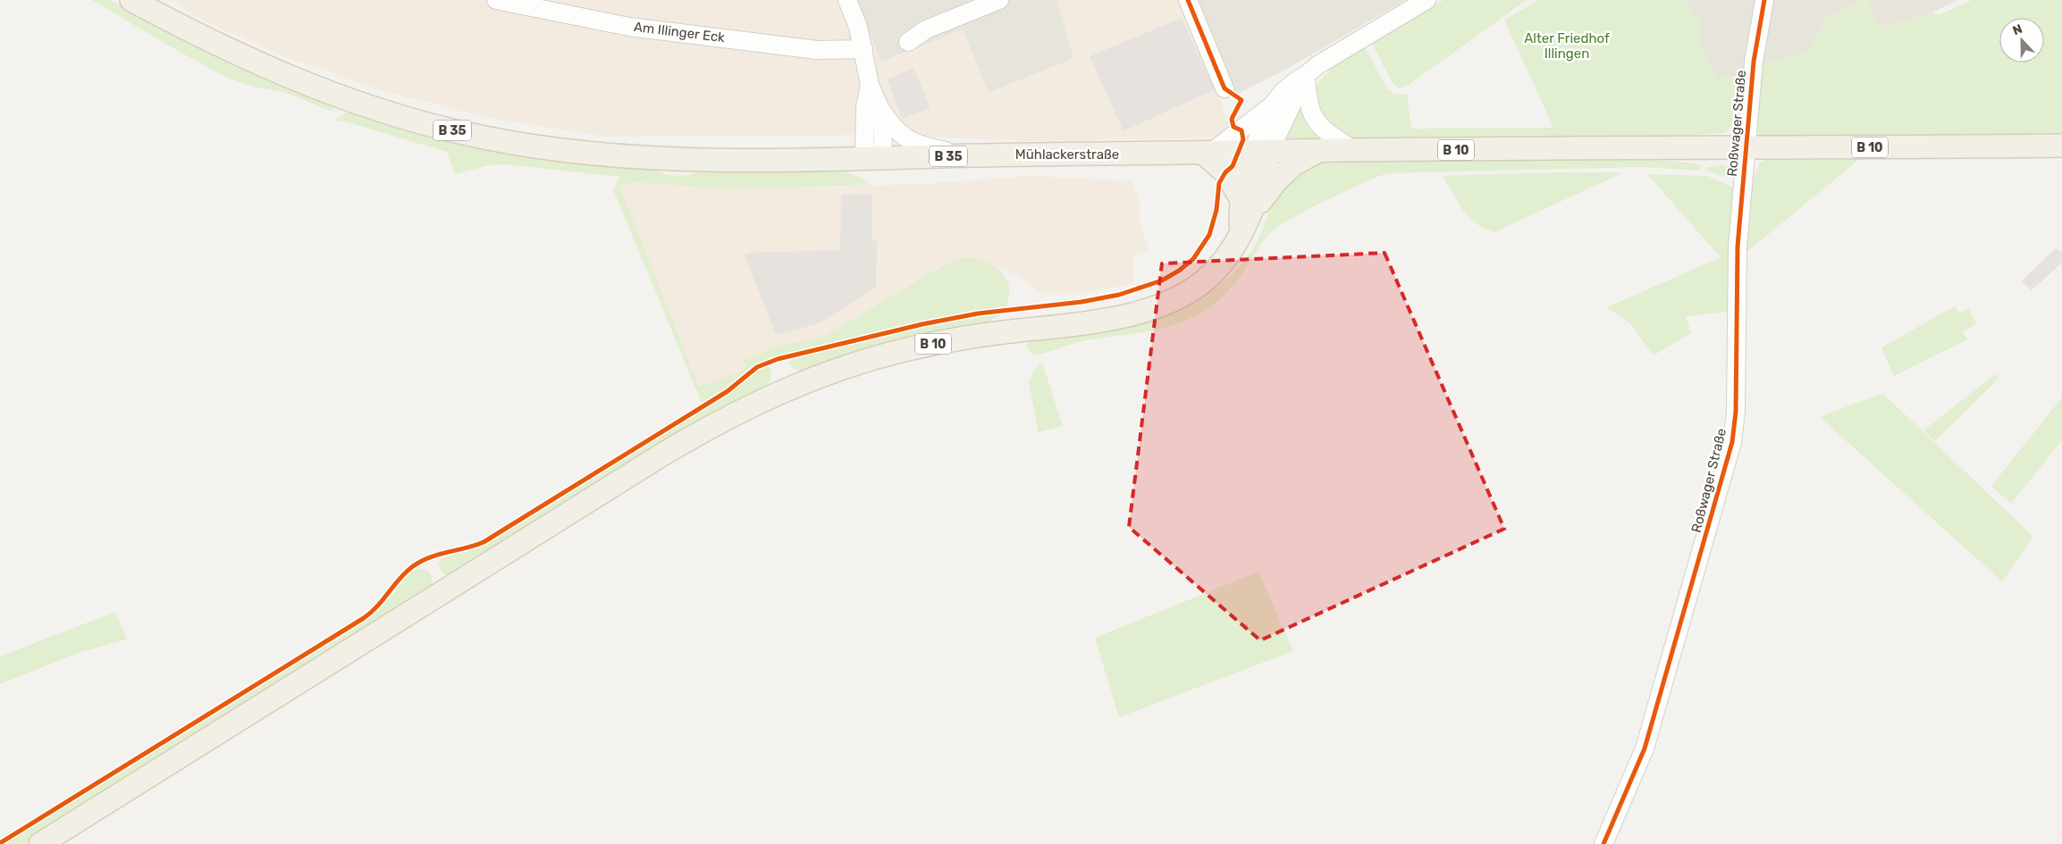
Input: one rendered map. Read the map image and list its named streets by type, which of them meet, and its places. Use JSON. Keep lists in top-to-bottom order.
{
  "streets": {
    "main road": ["B 35", "B 10", "Mühlackerstraße"],
    "street": ["Am Illinger Eck", "Roßwager Straße"]
  },
  "crossings": [
    ["Roßwager Straße", "B 10"],
    ["B 35", "Mühlackerstraße"],
    ["B 10", "Mühlackerstraße"]
  ],
  "parks": ["Alter Friedhof Illingen"],
  "north": "top"
}
